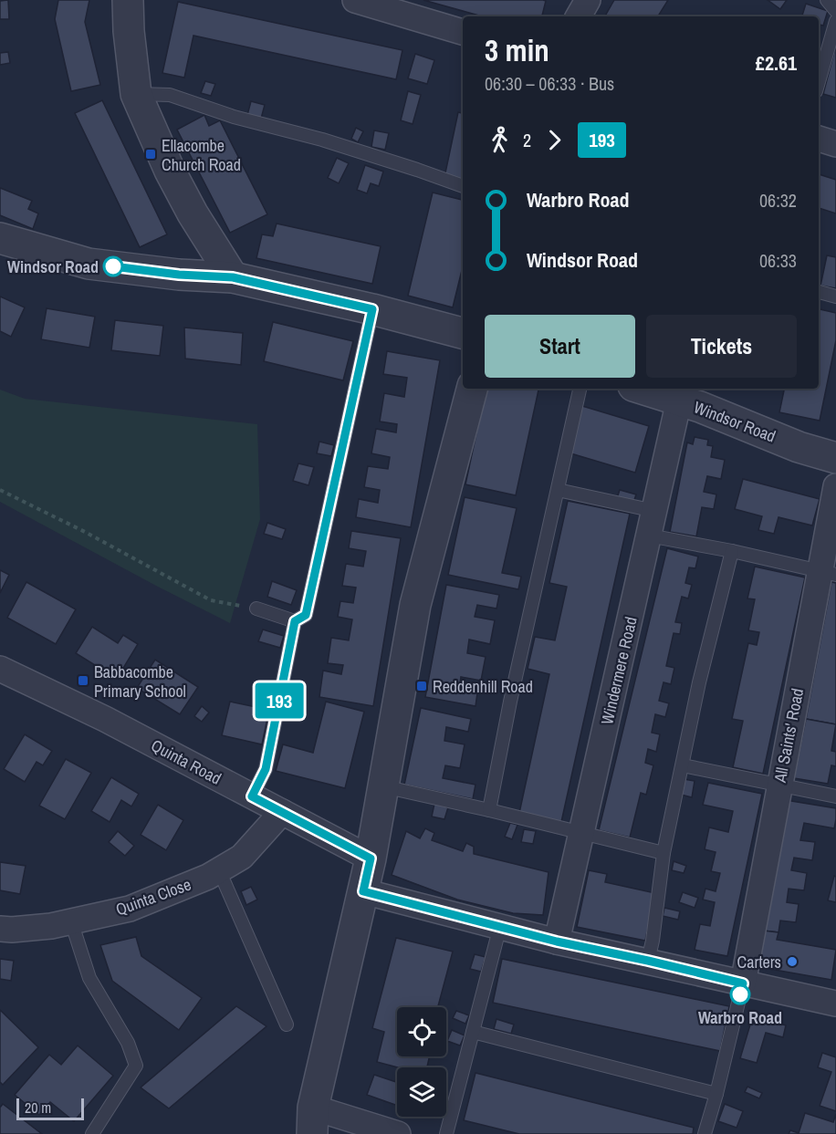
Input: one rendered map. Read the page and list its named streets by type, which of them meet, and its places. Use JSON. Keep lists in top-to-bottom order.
{
  "streets": {
    "street": [
      "Windsor Road",
      "Windermere Road",
      "All Saints' Road",
      "Quinta Road",
      "Quinta Close"
    ]
  },
  "crossings": [
    ["Windsor Road", "Windermere Road"],
    ["Quinta Road", "Quinta Close"]
  ],
  "places": {
    "transit": ["Ellacombe Church Road", "Babbacombe Primary School", "Reddenhill Road"],
    "other": ["Windsor Road", "Carters", "Warbro Road"]
  },
  "lines": ["bus line 193"],
  "scale_bar": "20 m",
  "page": {
    "on_map": "193",
    "heading": ["3 min", "06:30 – 06:33 · Bus", "£2.61"],
    "legs": ["2", "193"],
    "list": [
      {
        "name": "Warbro Road",
        "value": "06:32"
      },
      {
        "name": "Windsor Road",
        "value": "06:33"
      }
    ],
    "buttons": ["Start", "Tickets"],
    "scale": "20 m"
  }
}
